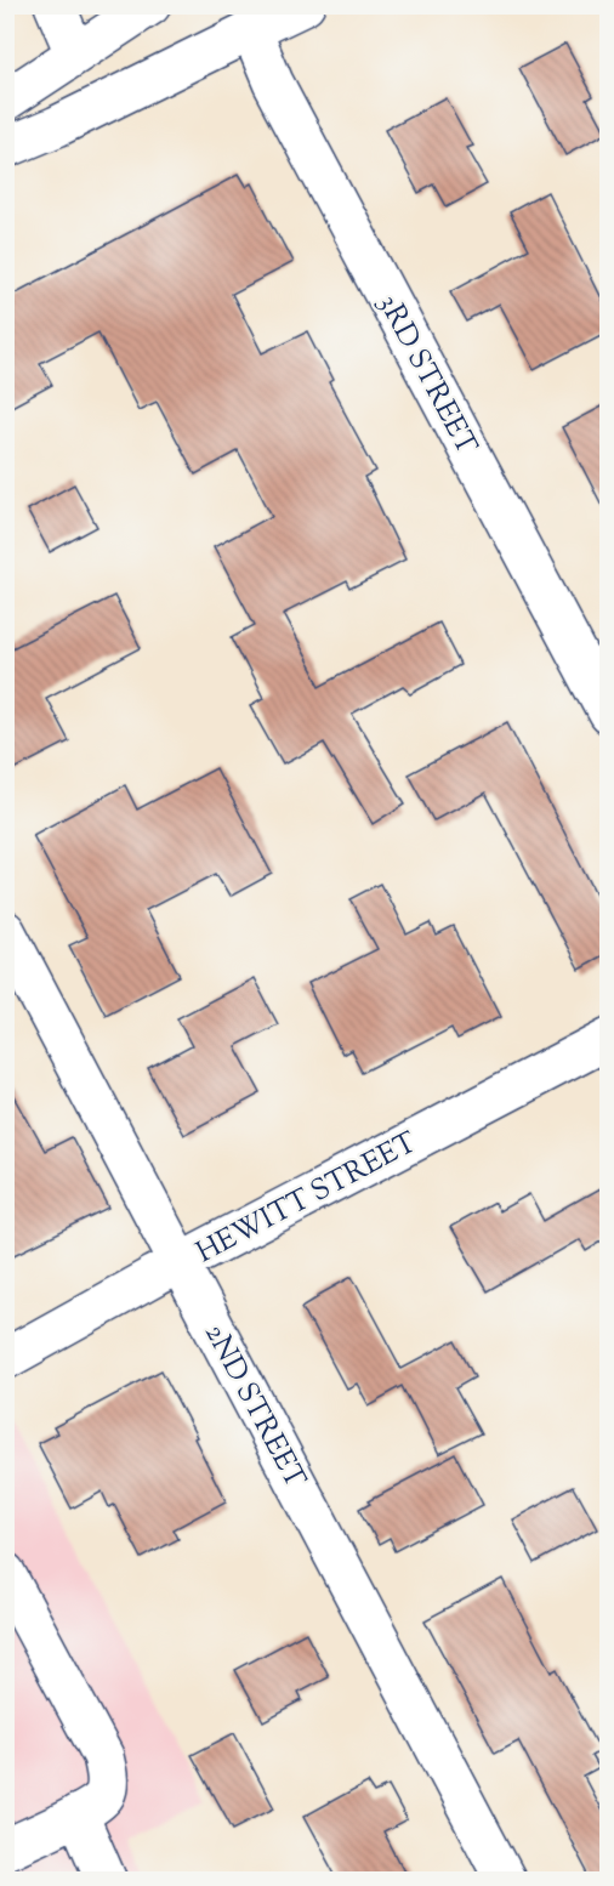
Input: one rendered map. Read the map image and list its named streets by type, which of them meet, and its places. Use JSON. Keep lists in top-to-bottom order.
{
  "streets": {
    "street": ["3RD STREET", "HEWITT STREET", "2ND STREET"]
  },
  "crossings": [
    ["HEWITT STREET", "2ND STREET"]
  ]
}
